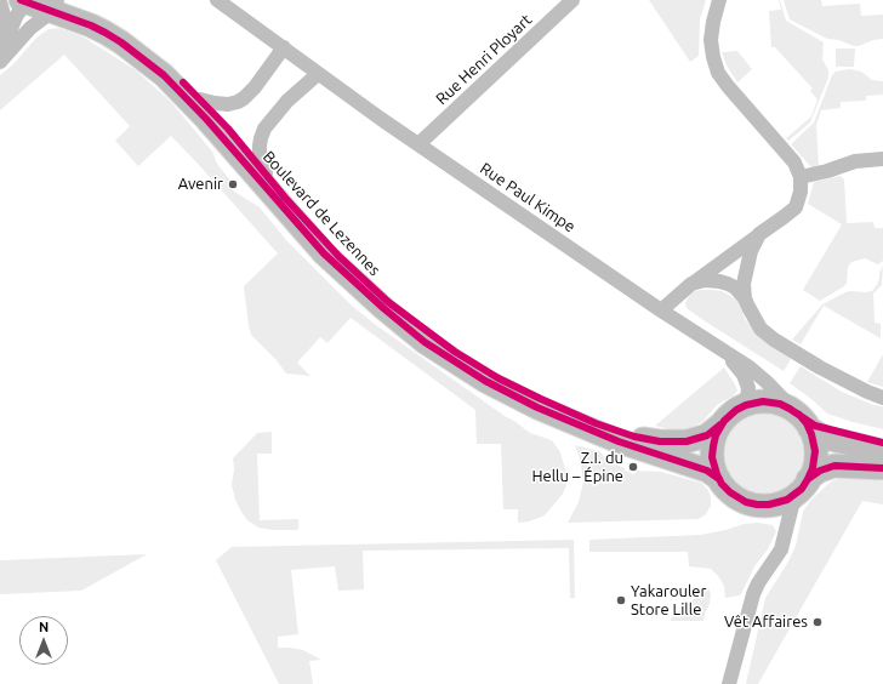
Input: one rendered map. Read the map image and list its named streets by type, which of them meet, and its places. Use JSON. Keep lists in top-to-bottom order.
{
  "streets": {
    "main road": ["Boulevard de Lezennes"],
    "street": ["Rue Henri Ployart", "Rue Paul Kimpe"]
  },
  "crossings": [
    ["Rue Henri Ployart", "Rue Paul Kimpe"],
    ["Rue Paul Kimpe", "Boulevard de Lezennes"]
  ],
  "places": [
    "Avenir",
    "Z.I. du Hellu – Épine",
    "Yakarouler Store Lille",
    "Vêt Affaires"
  ],
  "north": "top"
}
